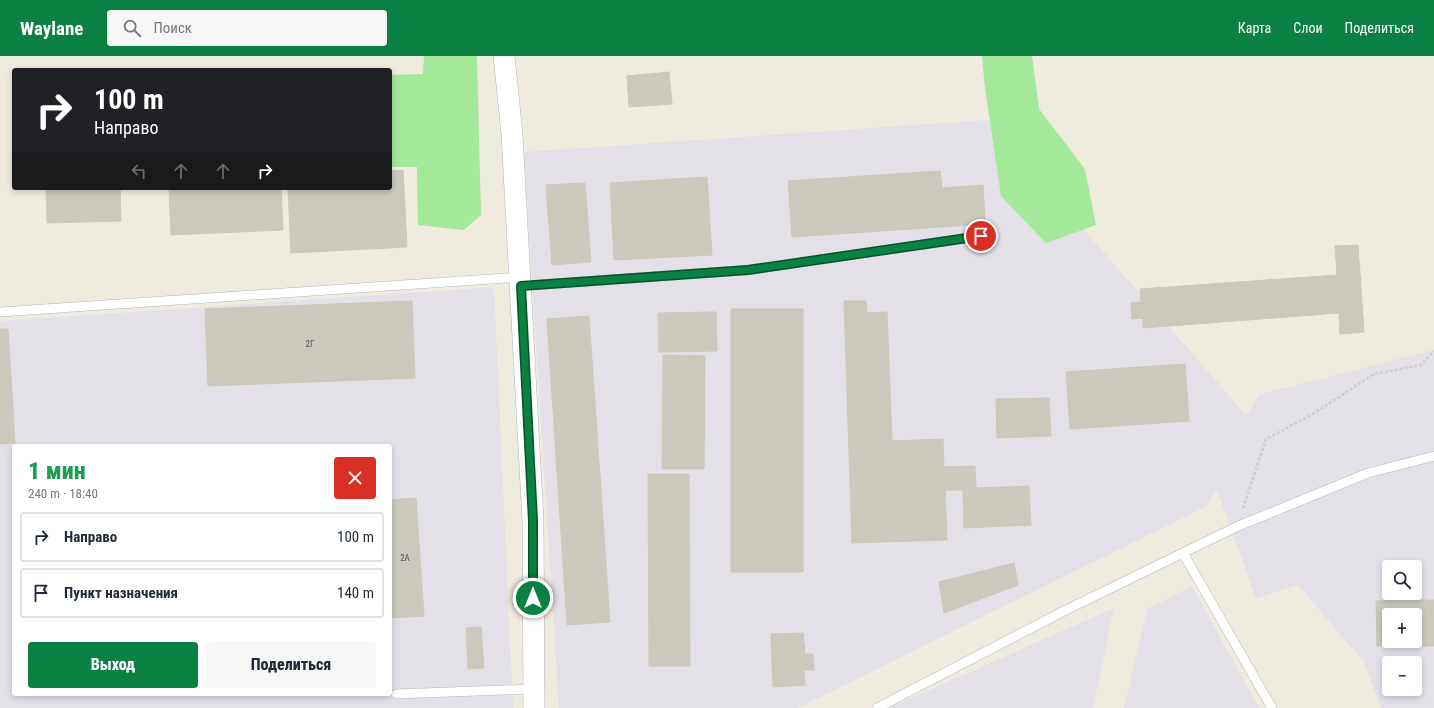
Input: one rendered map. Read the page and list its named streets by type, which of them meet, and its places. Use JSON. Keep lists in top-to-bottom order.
{
  "house_numbers": ["2Г", "2А"],
  "page": {
    "header": "Waylane",
    "search": "Поиск",
    "nav": ["Карта", "Слои", "Поделиться"],
    "turn": ["100 m", "Направо"],
    "heading": ["1 мин", "240 m · 18:40"],
    "list": [
      {
        "name": "Направо",
        "value": "100 m"
      },
      {
        "name": "Пункт назначения",
        "value": "140 m"
      }
    ],
    "map_buttons": ["+", "−"],
    "buttons": ["Выход", "Поделиться"]
  }
}
